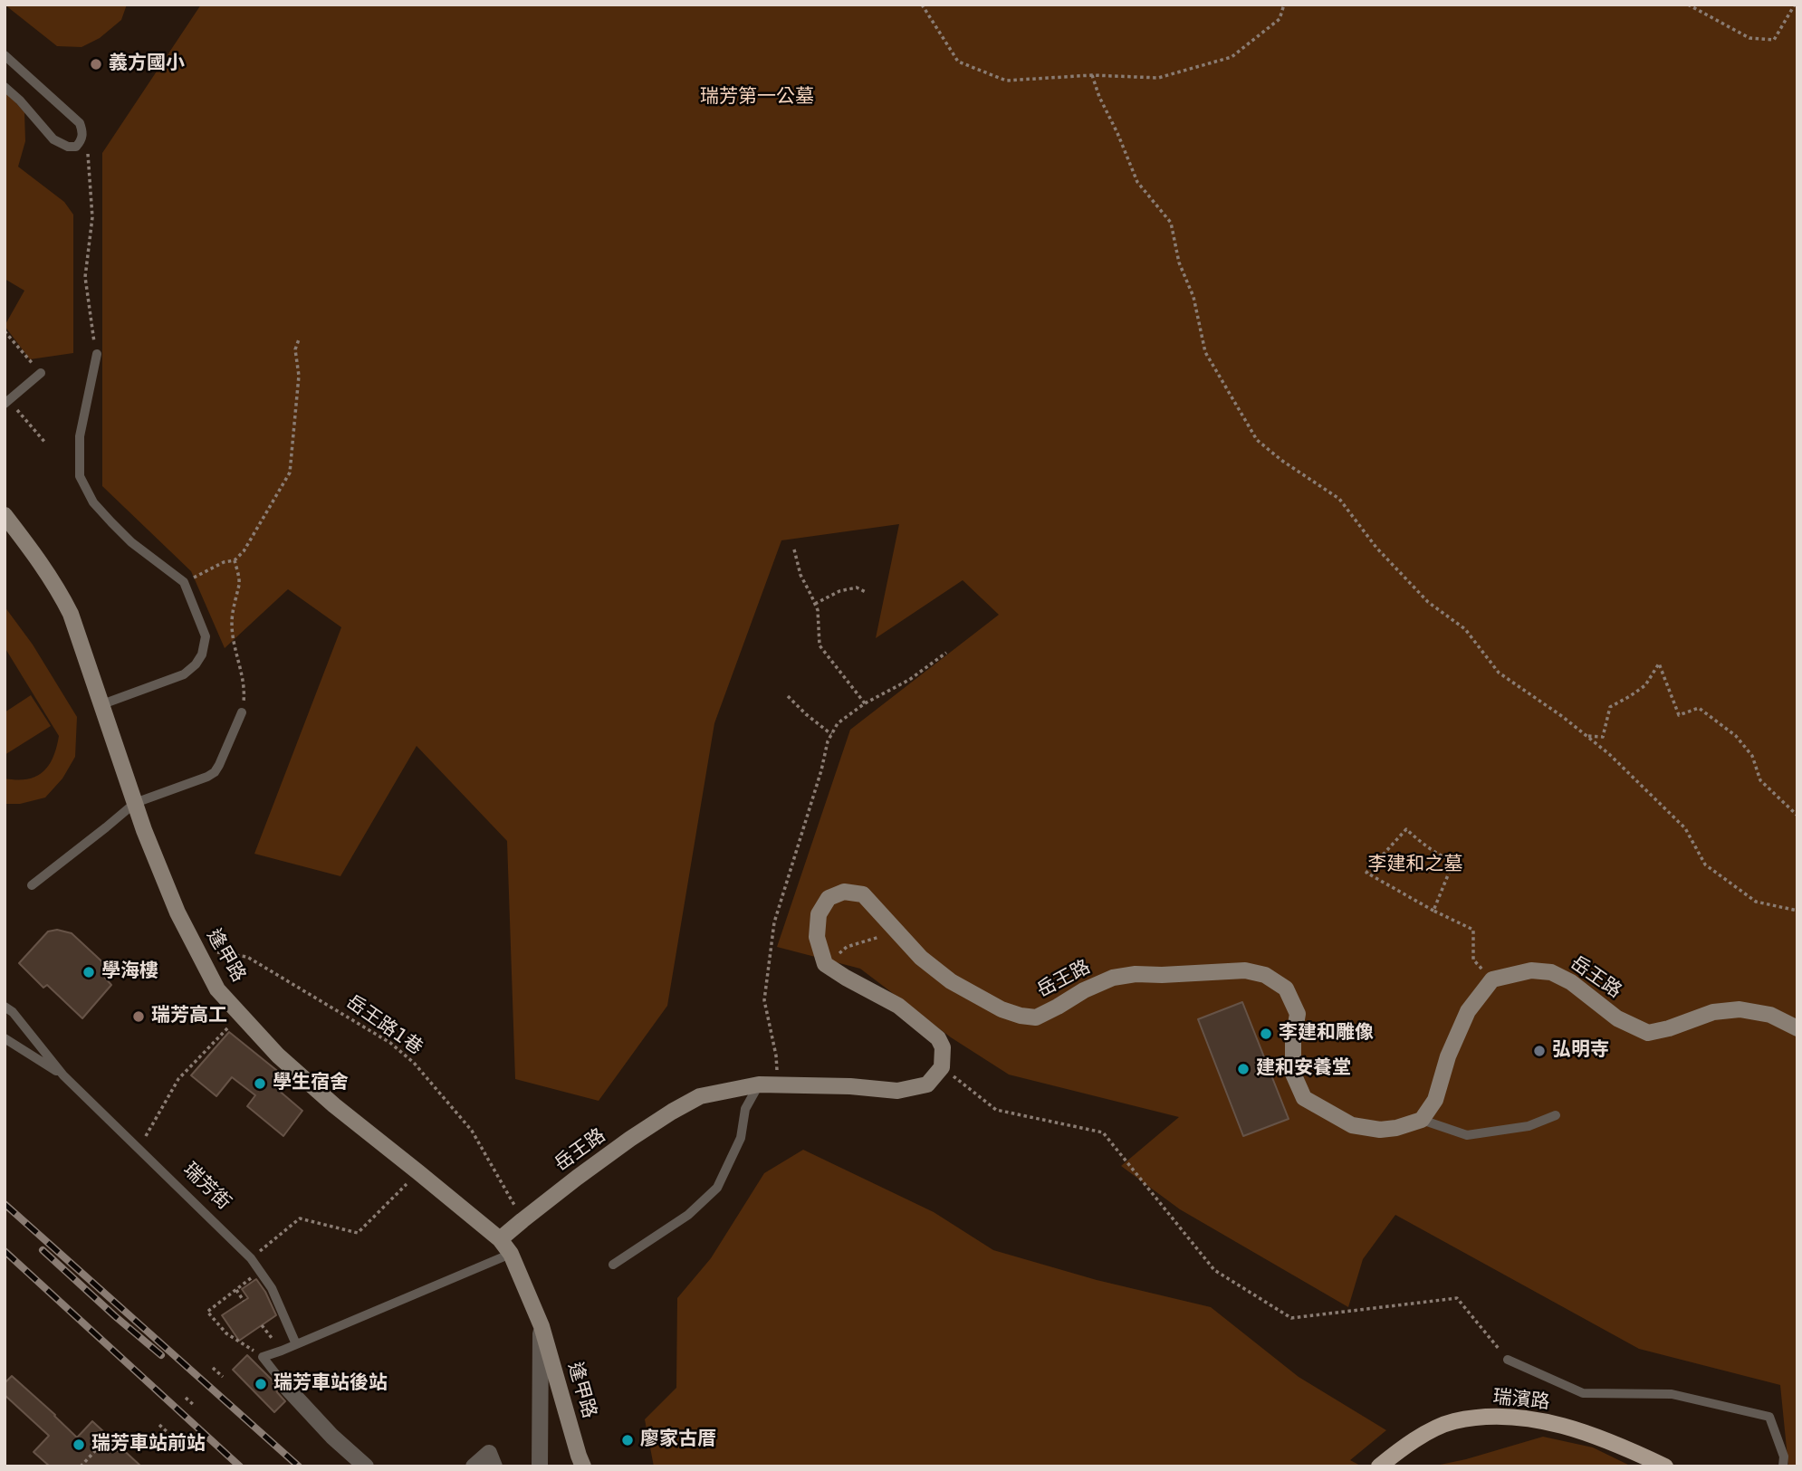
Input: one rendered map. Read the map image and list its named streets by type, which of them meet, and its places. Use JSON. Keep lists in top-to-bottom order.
{
  "streets": {
    "main road": ["瑞濱路"],
    "street": ["逢甲路", "岳王路"],
    "lane": ["瑞芳街"],
    "path": ["岳王路1巷"]
  },
  "crossings": [
    ["逢甲路", "岳王路"],
    ["逢甲路", "岳王路1巷"],
    ["岳王路", "岳王路1巷"]
  ],
  "parks": ["瑞芳第一公墓", "李建和之墓"],
  "places": [
    "義方國小",
    "學海樓",
    "瑞芳高工",
    "李建和雕像",
    "弘明寺",
    "建和安養堂",
    "學生宿舍",
    "瑞芳車站後站",
    "廖家古厝",
    "瑞芳車站前站"
  ]
}
